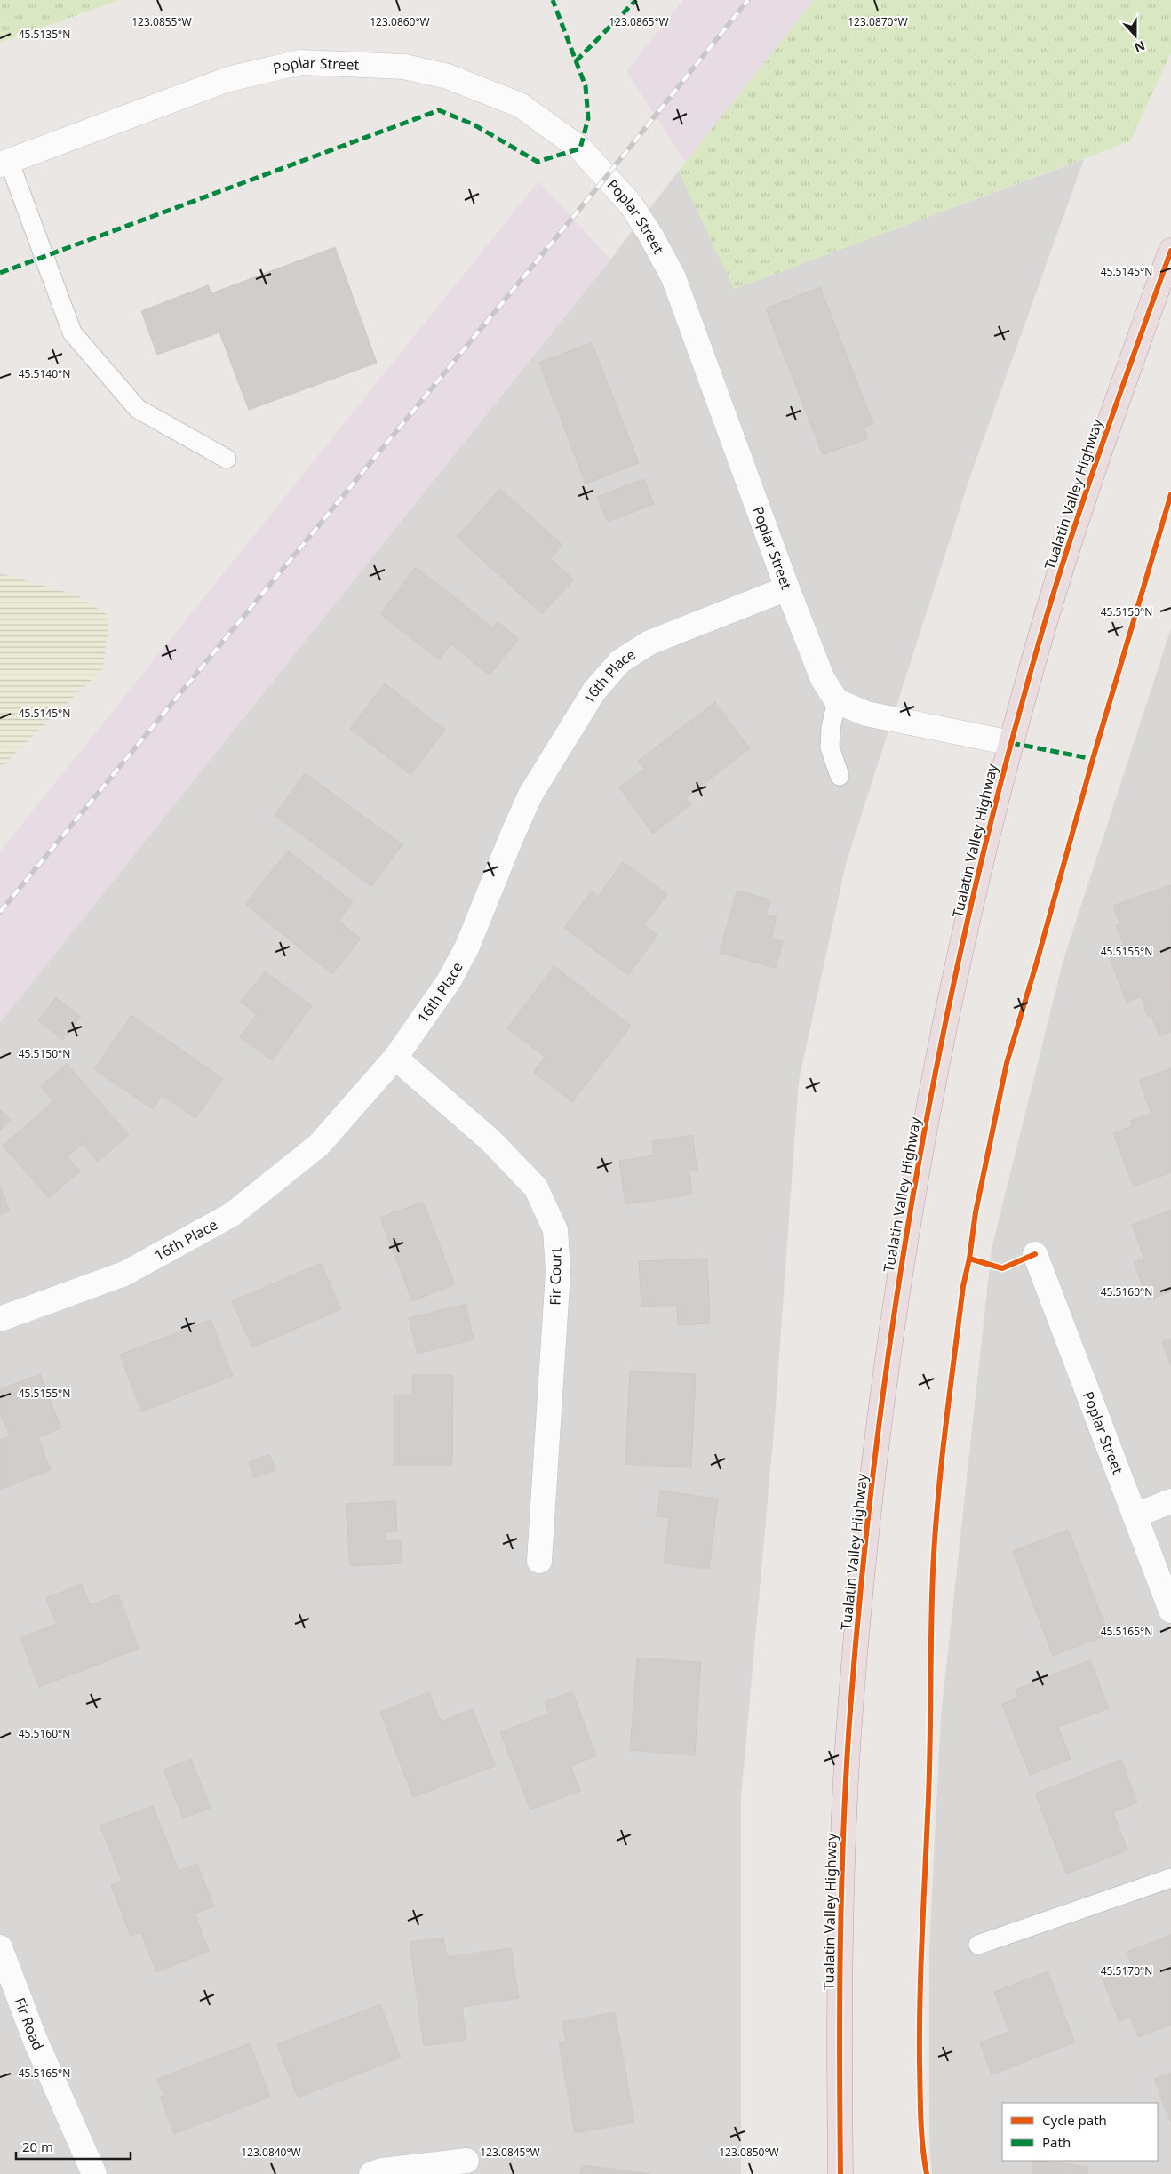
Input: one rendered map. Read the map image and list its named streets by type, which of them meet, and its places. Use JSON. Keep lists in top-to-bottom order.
{
  "streets": {
    "highway": ["Tualatin Valley Highway"],
    "street": [
      "Poplar Street",
      "16th Place",
      "Fir Court",
      "Fir Road"
    ]
  },
  "crossings": [
    ["Poplar Street", "16th Place"],
    ["16th Place", "Fir Court"]
  ],
  "legend": ["Cycle path", "Path"],
  "scale_bar": "20 m",
  "north": "bottom",
  "coordinates": [
    "123.0855°W",
    "123.0870°W",
    "123.0860°W",
    "123.0865°W",
    "45.5135°N",
    "45.5145°N",
    "45.5140°N",
    "45.5150°N",
    "45.5155°N",
    "45.5160°N",
    "45.5165°N",
    "45.5170°N",
    "123.0840°W",
    "123.0845°W",
    "123.0850°W"
  ]
}
